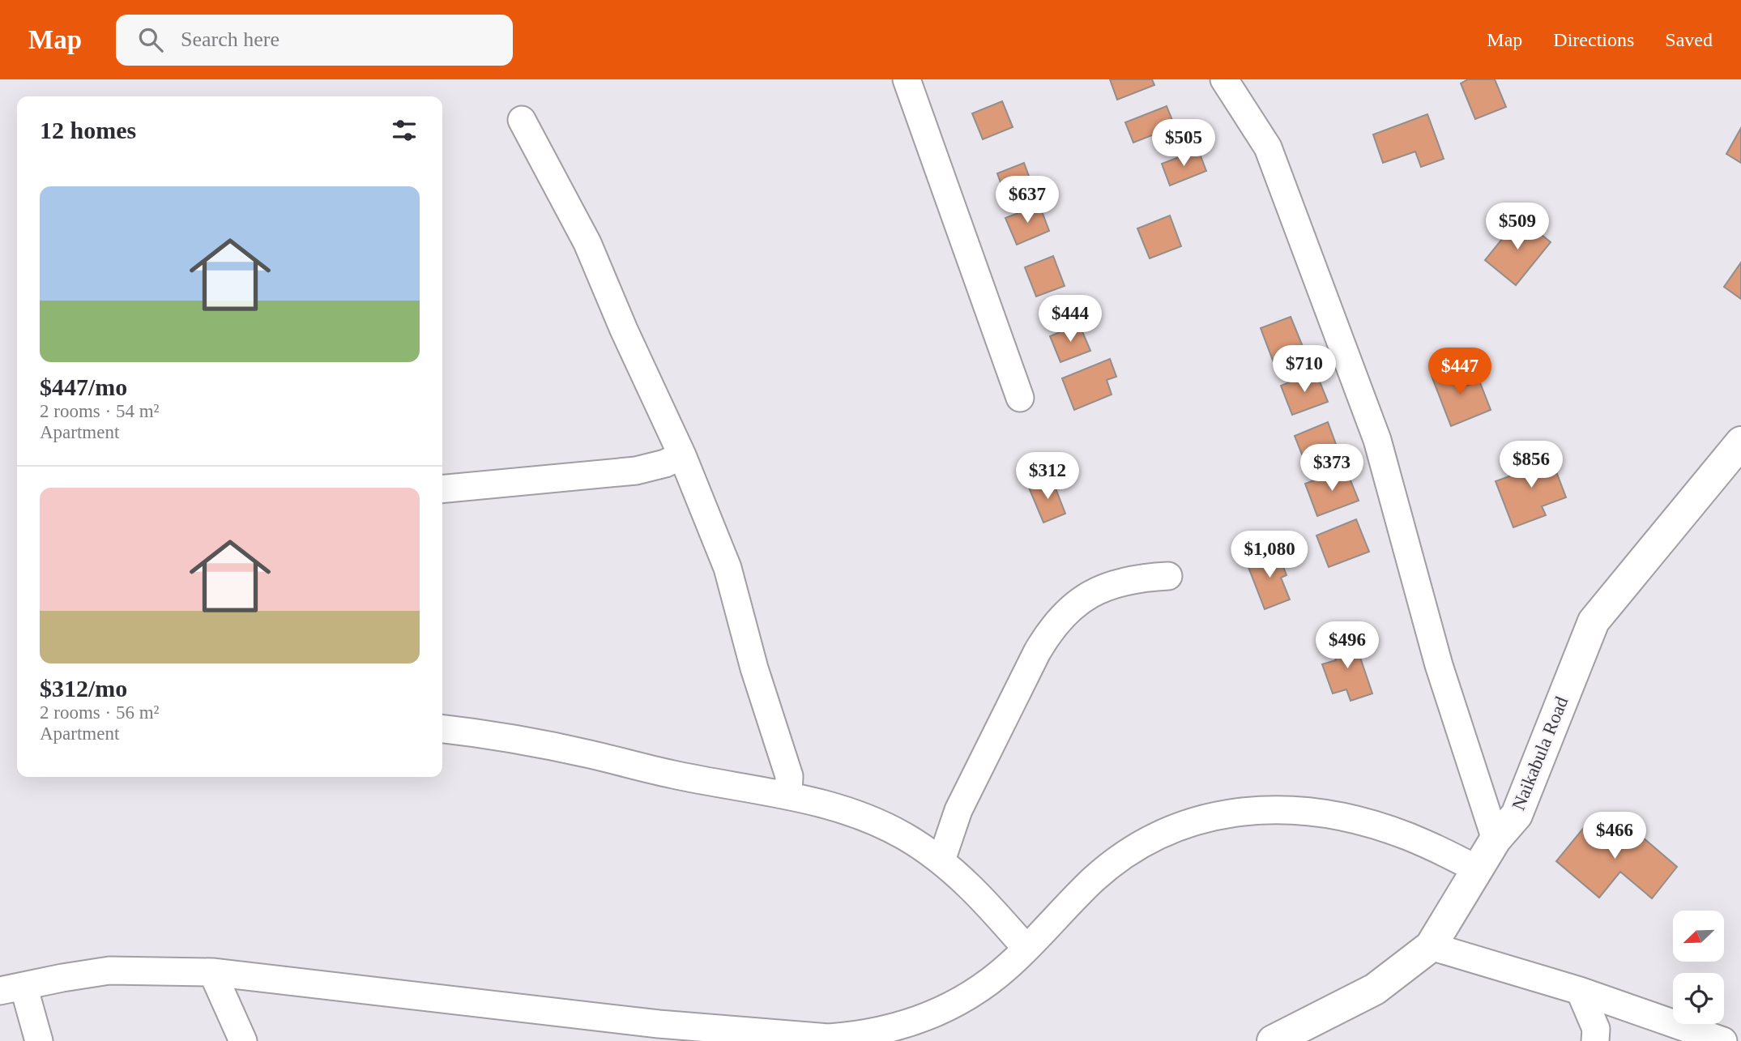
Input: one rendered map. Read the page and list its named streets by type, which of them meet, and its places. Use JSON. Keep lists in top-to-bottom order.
{
  "streets": {
    "street": ["Naikabula Road"]
  },
  "north": "bottom left",
  "page": {
    "header": "Map",
    "search": "Search here",
    "nav": ["Map", "Directions", "Saved"],
    "heading": "12 homes",
    "price": [
      "$505",
      "$637",
      "$509",
      "$444",
      "$710",
      "$447",
      "$856",
      "$373",
      "$312",
      "$1,080",
      "$496",
      "$466"
    ],
    "list": [
      {
        "name": "$447/mo",
        "note": "2 rooms · 54 m² · Apartment"
      },
      {
        "name": "$312/mo",
        "note": "2 rooms · 56 m² · Apartment"
      }
    ]
  }
}
